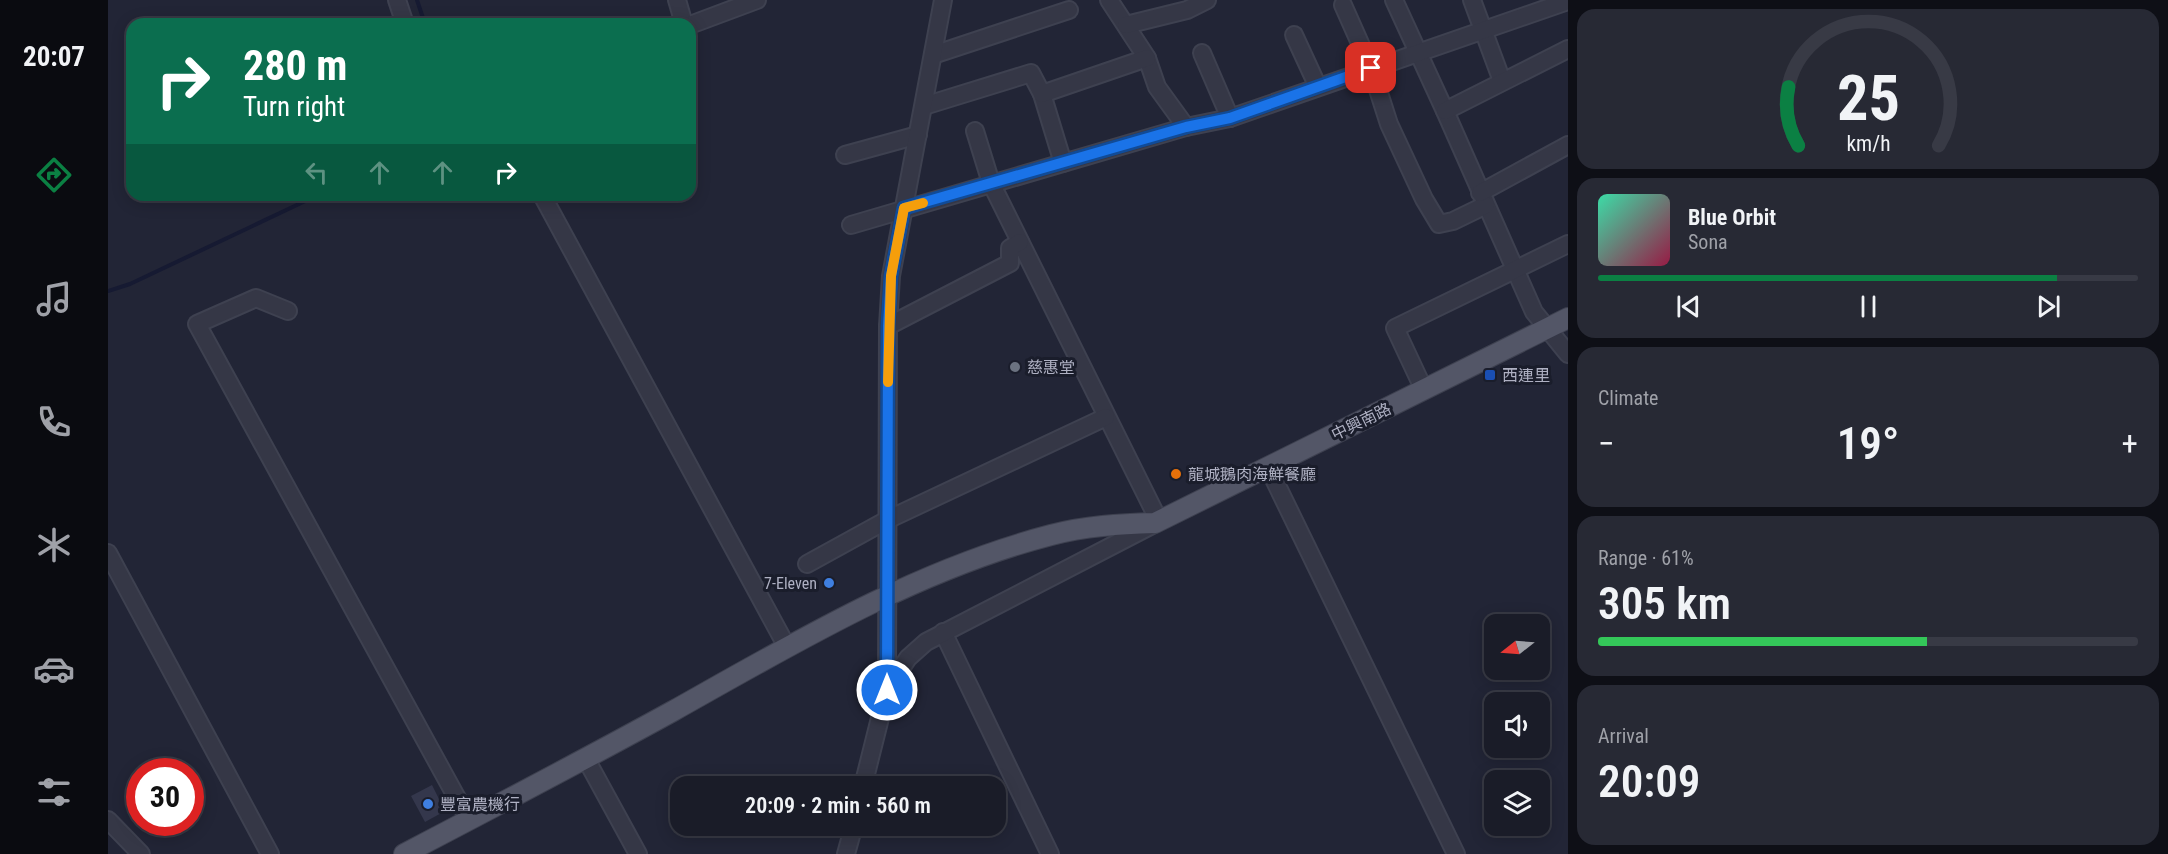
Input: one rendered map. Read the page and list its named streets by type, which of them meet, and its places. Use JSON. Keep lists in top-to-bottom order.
{
  "streets": {
    "main road": ["中興南路"]
  },
  "places": {
    "other": [
      "慈惠堂",
      "龍城鵝肉海鮮餐廳",
      "7-Eleven",
      "豐富農機行"
    ],
    "transit": ["西連里"]
  },
  "north": "left",
  "page": {
    "tabs": "20:07",
    "turn": ["280 m", "Turn right"],
    "song": ["Blue Orbit", "Sona"],
    "tile": [
      "Climate",
      ["Range · 61%", "305 km"],
      ["Arrival", "20:09"]
    ],
    "heat": ["−", "19°", "+"],
    "limit": "30",
    "trip": "20:09 · 2 min · 560 m",
    "gauge": ["25", "km/h"]
  }
}
